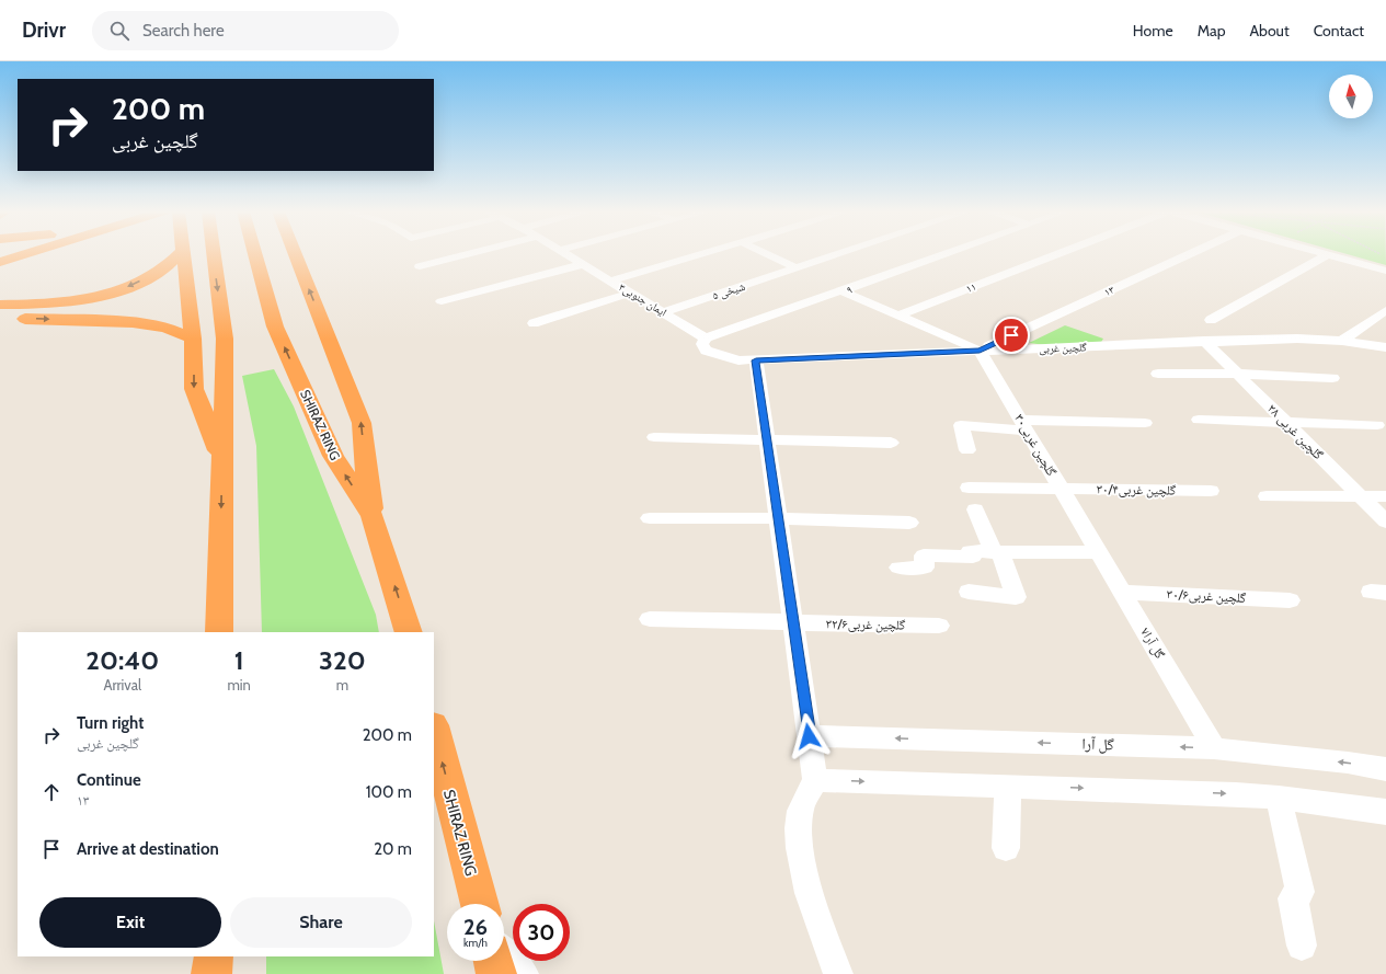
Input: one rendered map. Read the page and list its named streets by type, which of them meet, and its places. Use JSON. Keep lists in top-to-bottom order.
{
  "streets": {
    "highway": ["SHIRAZ RING"],
    "street": [
      "۱۱",
      "۹",
      "شیخی ۵",
      "۱۳",
      "ایمان جنوبی۳",
      "گلچین غربی",
      "گلچین غربی ۲۸",
      "گلچین غربی۳۰",
      "گلچین غربی۳۰/۴",
      "گلچین غربی۳۰/۶",
      "گلچین غربی۳۲/۶",
      "گل آرا۷",
      "گل آرا"
    ]
  },
  "crossings": [
    ["۹", "ایمان جنوبی۳"],
    ["۹", "گلچین غربی"],
    ["شیخی ۵", "ایمان جنوبی۳"],
    ["۱۳", "گلچین غربی"],
    ["۱۳", "گلچین غربی۳۰"],
    ["ایمان جنوبی۳", "گلچین غربی"],
    ["گلچین غربی", "گلچین غربی ۲۸"],
    ["گلچین غربی", "گلچین غربی۳۰"],
    ["گلچین غربی۳۰", "گلچین غربی۳۰/۴"],
    ["گلچین غربی۳۰", "گل آرا۷"],
    ["گلچین غربی۳۰/۶", "گل آرا۷"],
    ["گل آرا۷", "گل آرا"]
  ],
  "north": "top",
  "page": {
    "header": "Drivr",
    "search": "Search here",
    "nav": [
      "Home",
      "Map",
      "About",
      "Contact"
    ],
    "turn": ["200 m", "گلچین غربی"],
    "eta": [
      "20:40",
      "Arrival",
      "1",
      "min",
      "320",
      "m"
    ],
    "list": [
      {
        "name": "Turn right",
        "note": "گلچین غربی",
        "value": "200 m"
      },
      {
        "name": "Continue",
        "note": "۱۳",
        "value": "100 m"
      },
      {
        "name": "Arrive at destination",
        "value": "20 m"
      }
    ],
    "buttons": ["Exit", "Share"],
    "speed": "26 km/h",
    "limit": "30"
  }
}
